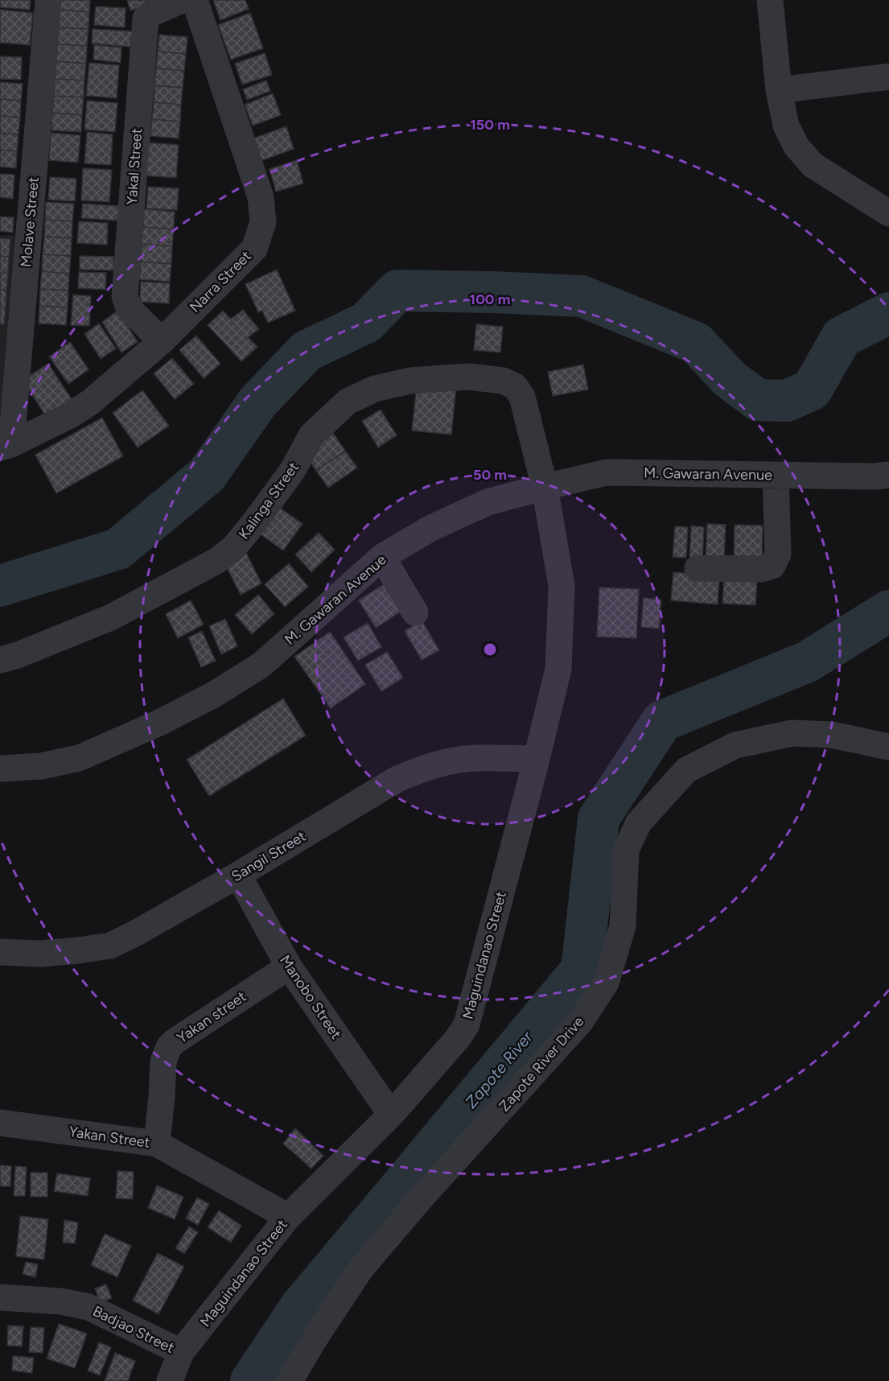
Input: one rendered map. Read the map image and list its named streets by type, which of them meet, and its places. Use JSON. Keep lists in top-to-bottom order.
{
  "streets": {
    "street": [
      "Yakal Street",
      "Molave Street",
      "Narra Street",
      "M. Gawaran Avenue",
      "Kalinga Street",
      "Sangil Street",
      "Maguindanao Street",
      "Manobo Street",
      "Yakan street",
      "Zapote River Drive",
      "Yakan Street",
      "Badjao Street"
    ]
  },
  "crossings": [
    ["Yakal Street", "Narra Street"],
    ["Molave Street", "Narra Street"],
    ["M. Gawaran Avenue", "Kalinga Street"],
    ["M. Gawaran Avenue", "Maguindanao Street"],
    ["Kalinga Street", "Maguindanao Street"],
    ["Sangil Street", "Maguindanao Street"],
    ["Sangil Street", "Manobo Street"],
    ["Maguindanao Street", "Manobo Street"],
    ["Maguindanao Street", "Yakan Street"],
    ["Maguindanao Street", "Badjao Street"],
    ["Manobo Street", "Yakan street"],
    ["Yakan street", "Yakan Street"]
  ],
  "water": ["Zapote River"],
  "rings": ["150 m", "100 m", "50 m"]
}
